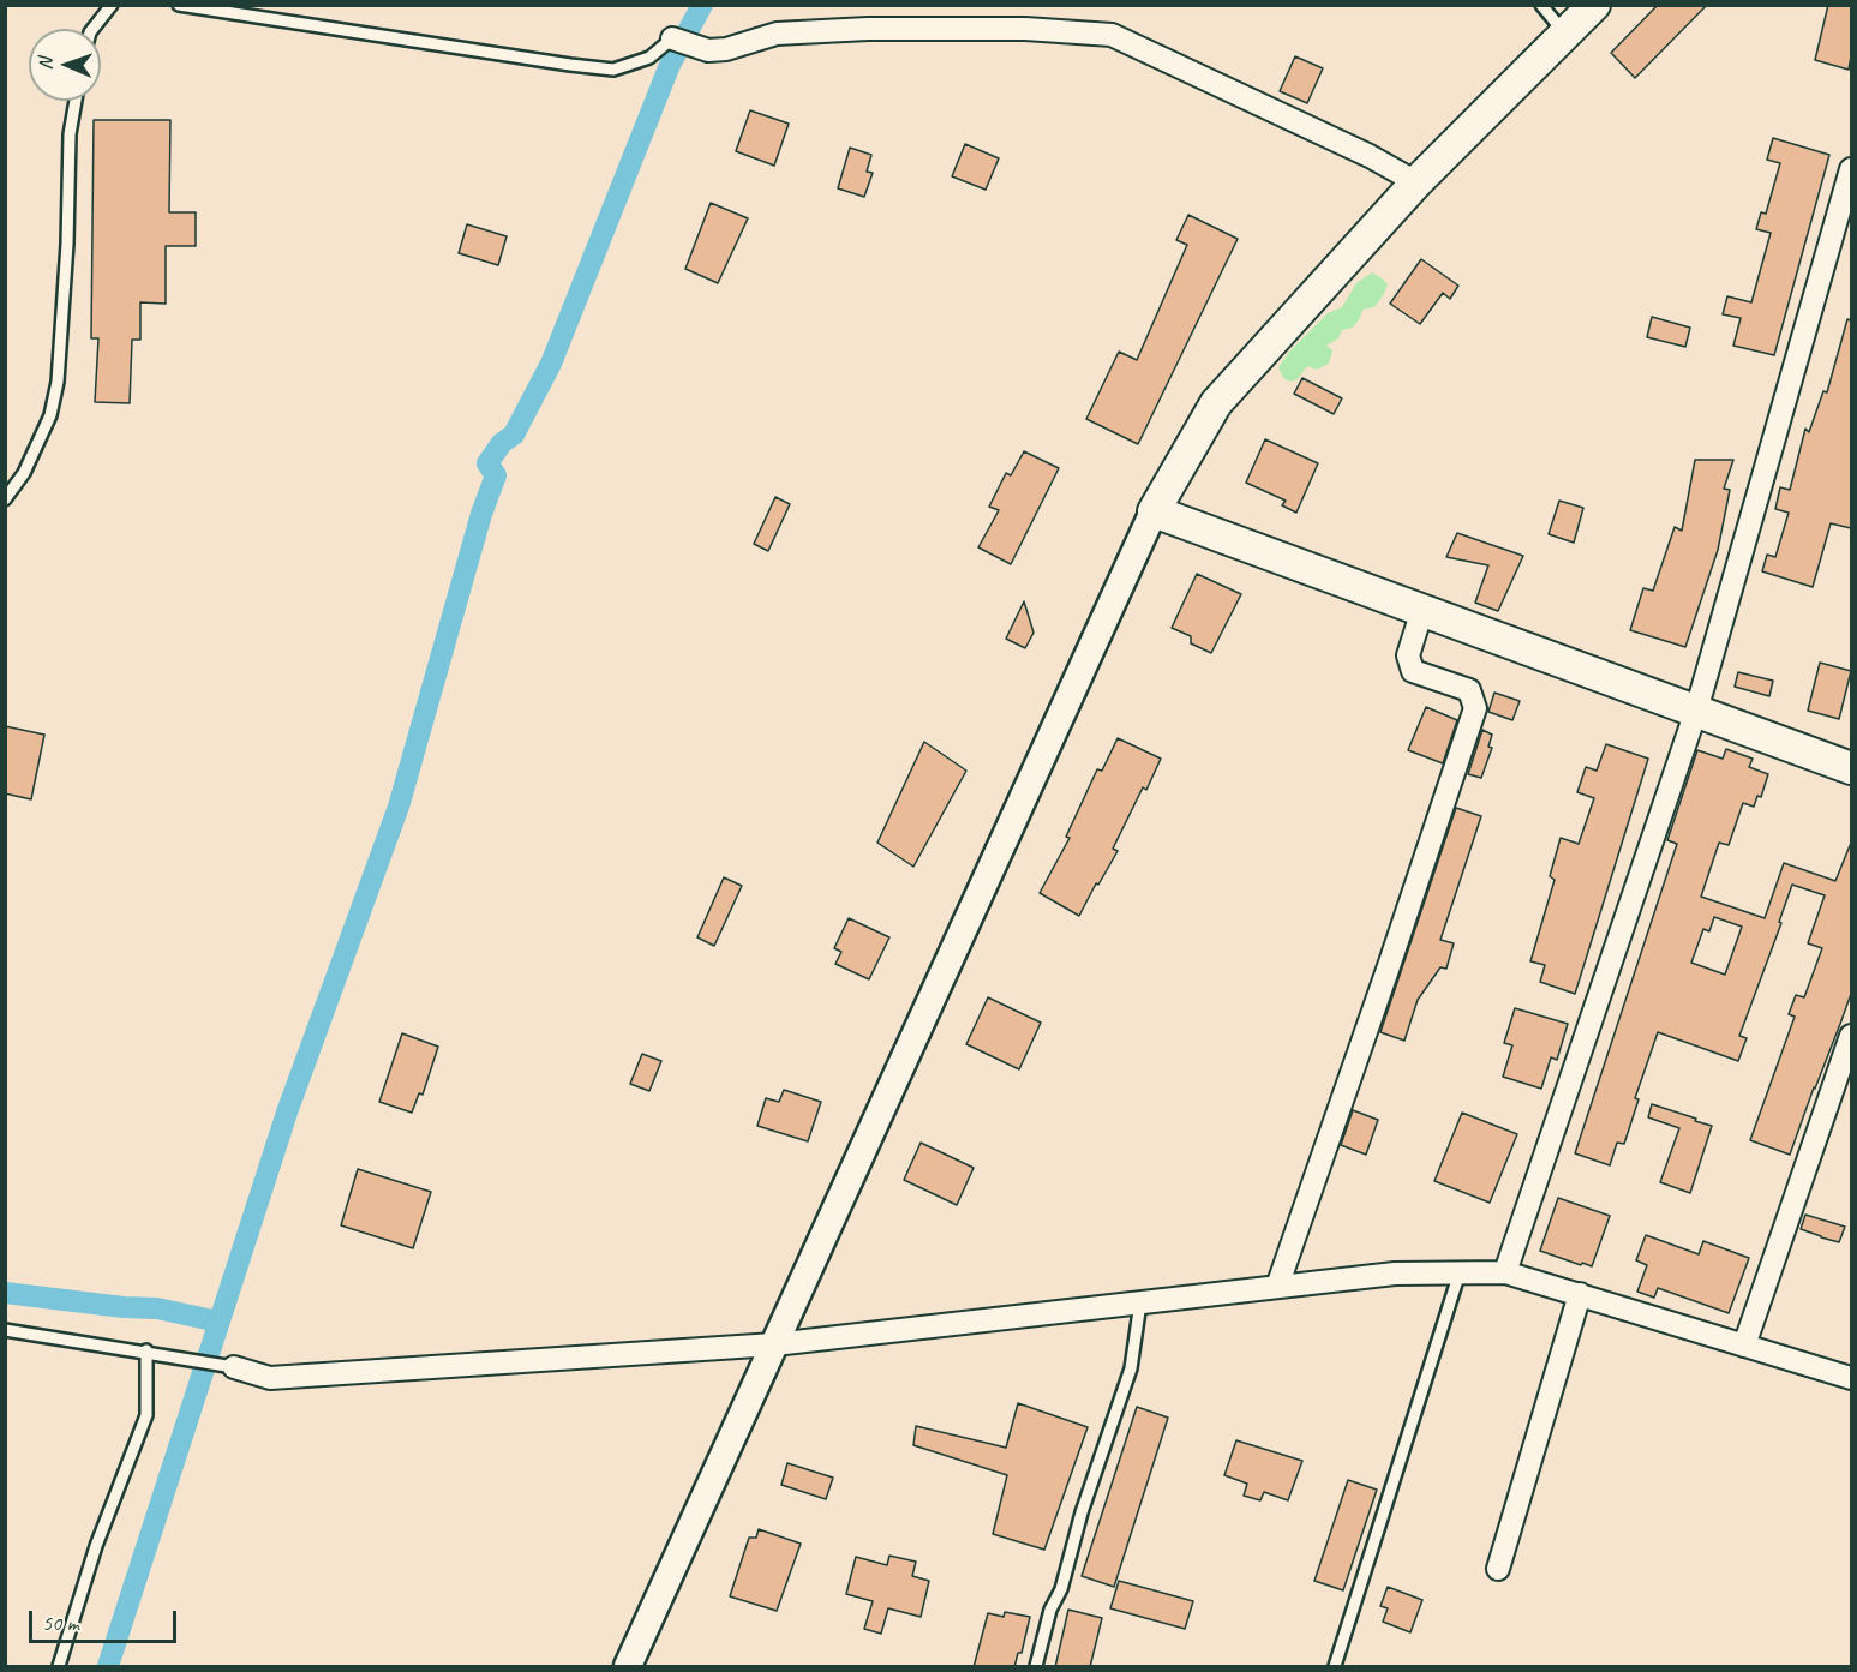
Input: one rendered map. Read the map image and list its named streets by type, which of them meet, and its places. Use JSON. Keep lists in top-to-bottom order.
{
  "scale_bar": "50 m",
  "north": "left"
}
